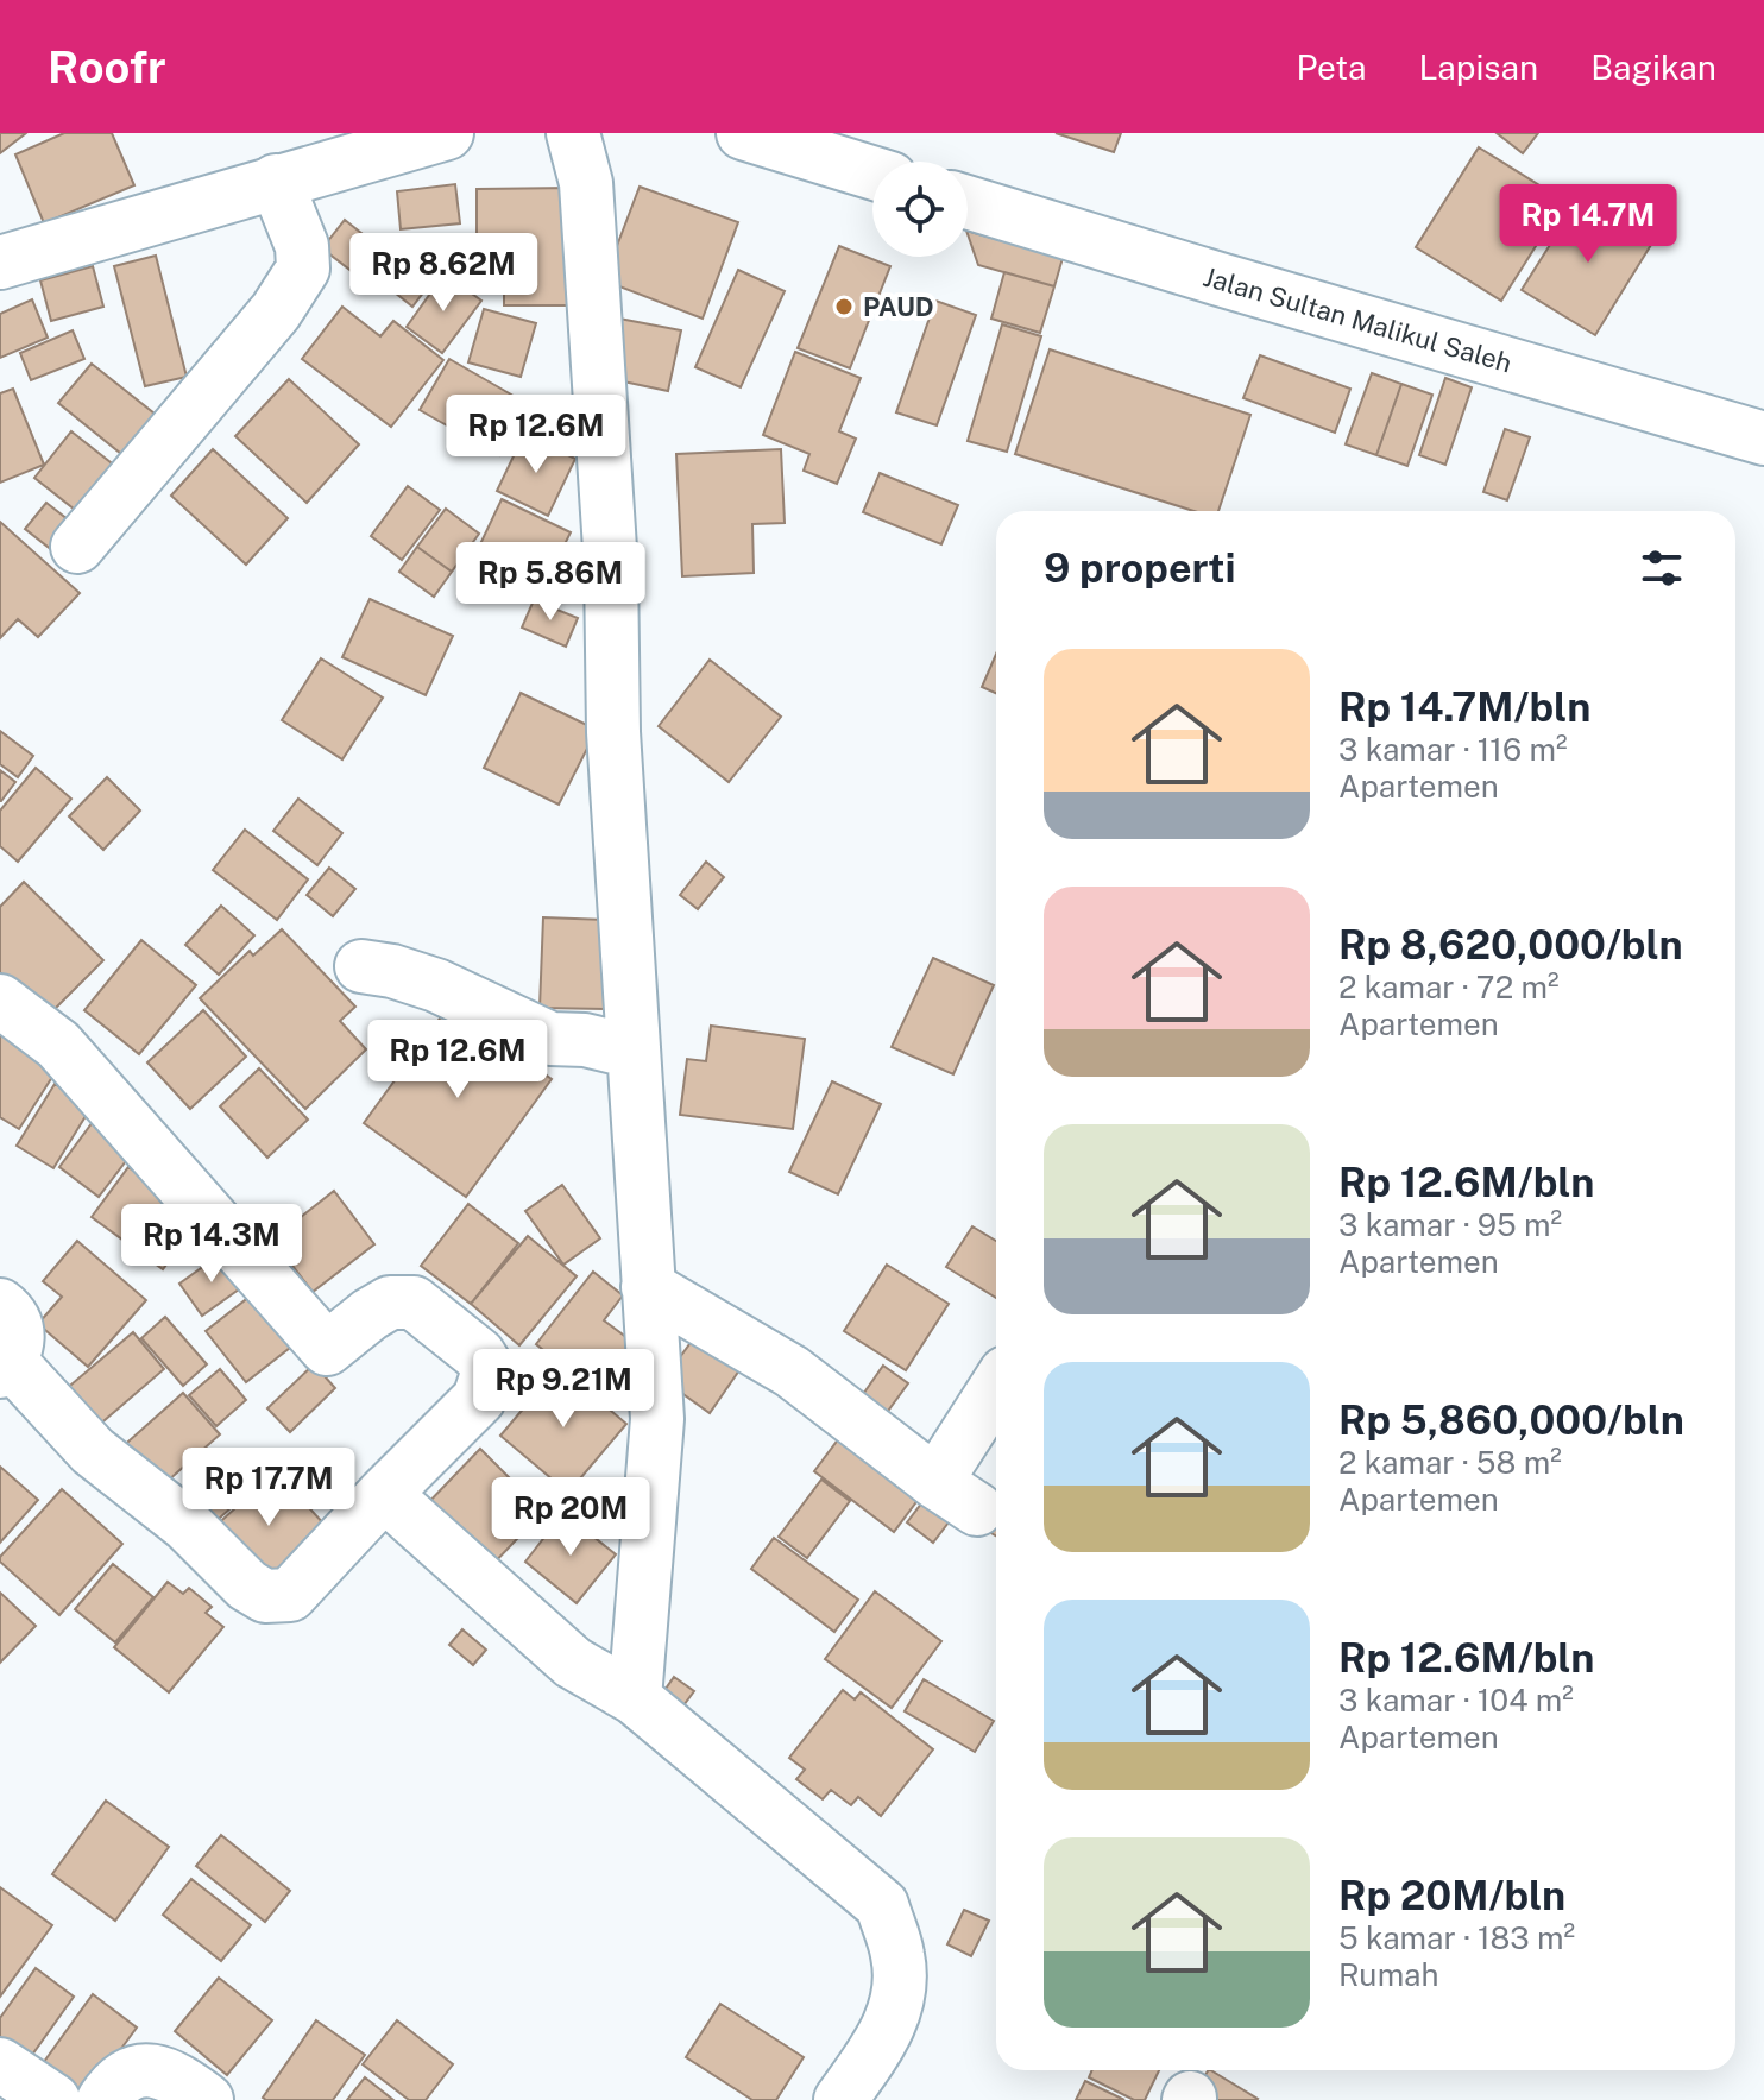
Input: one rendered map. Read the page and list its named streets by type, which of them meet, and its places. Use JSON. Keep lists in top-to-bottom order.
{
  "streets": {
    "street": ["Jalan Sultan Malikul Saleh"]
  },
  "places": ["PAUD"],
  "page": {
    "header": "Roofr",
    "nav": ["Peta", "Lapisan", "Bagikan"],
    "price": [
      "Rp 14.7M",
      "Rp 8.62M",
      "Rp 12.6M",
      "Rp 5.86M",
      "Rp 12.6M",
      "Rp 14.3M",
      "Rp 9.21M",
      "Rp 17.7M",
      "Rp 20M"
    ],
    "heading": "9 properti",
    "list": [
      {
        "name": "Rp 14.7M/bln",
        "note": "3 kamar · 116 m² · Apartemen"
      },
      {
        "name": "Rp 8,620,000/bln",
        "note": "2 kamar · 72 m² · Apartemen"
      },
      {
        "name": "Rp 12.6M/bln",
        "note": "3 kamar · 95 m² · Apartemen"
      },
      {
        "name": "Rp 5,860,000/bln",
        "note": "2 kamar · 58 m² · Apartemen"
      },
      {
        "name": "Rp 12.6M/bln",
        "note": "3 kamar · 104 m² · Apartemen"
      },
      {
        "name": "Rp 20M/bln",
        "note": "5 kamar · 183 m² · Rumah"
      }
    ]
  }
}
